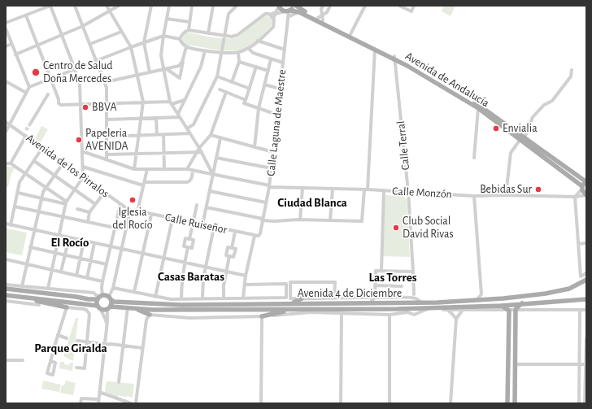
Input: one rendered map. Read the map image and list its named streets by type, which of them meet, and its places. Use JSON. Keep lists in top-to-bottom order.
{
  "streets": {
    "main road": ["Avenida de Andalucía", "Avenida 4 de Diciembre"],
    "street": [
      "Calle Laguna de Maestre",
      "Calle Terral",
      "Avenida de los Pirralos",
      "Calle Monzón",
      "Calle Ruiseñor"
    ]
  },
  "crossings": [
    ["Avenida de Andalucía", "Calle Laguna de Maestre"],
    ["Avenida de Andalucía", "Calle Terral"],
    ["Calle Laguna de Maestre", "Calle Monzón"],
    ["Calle Laguna de Maestre", "Calle Ruiseñor"],
    ["Calle Terral", "Calle Monzón"],
    ["Avenida de los Pirralos", "Calle Ruiseñor"]
  ],
  "districts": [
    "Ciudad Blanca",
    "El Rocío",
    "Casas Baratas",
    "Las Torres",
    "Parque Giralda"
  ],
  "places": [
    "Centro de Salud Doña Mercedes",
    "BBVA",
    "Envialia",
    "Papeleria AVENIDA",
    "Bebidas Sur",
    "Iglesia del Rocío",
    "Club Social David Rivas"
  ]
}
